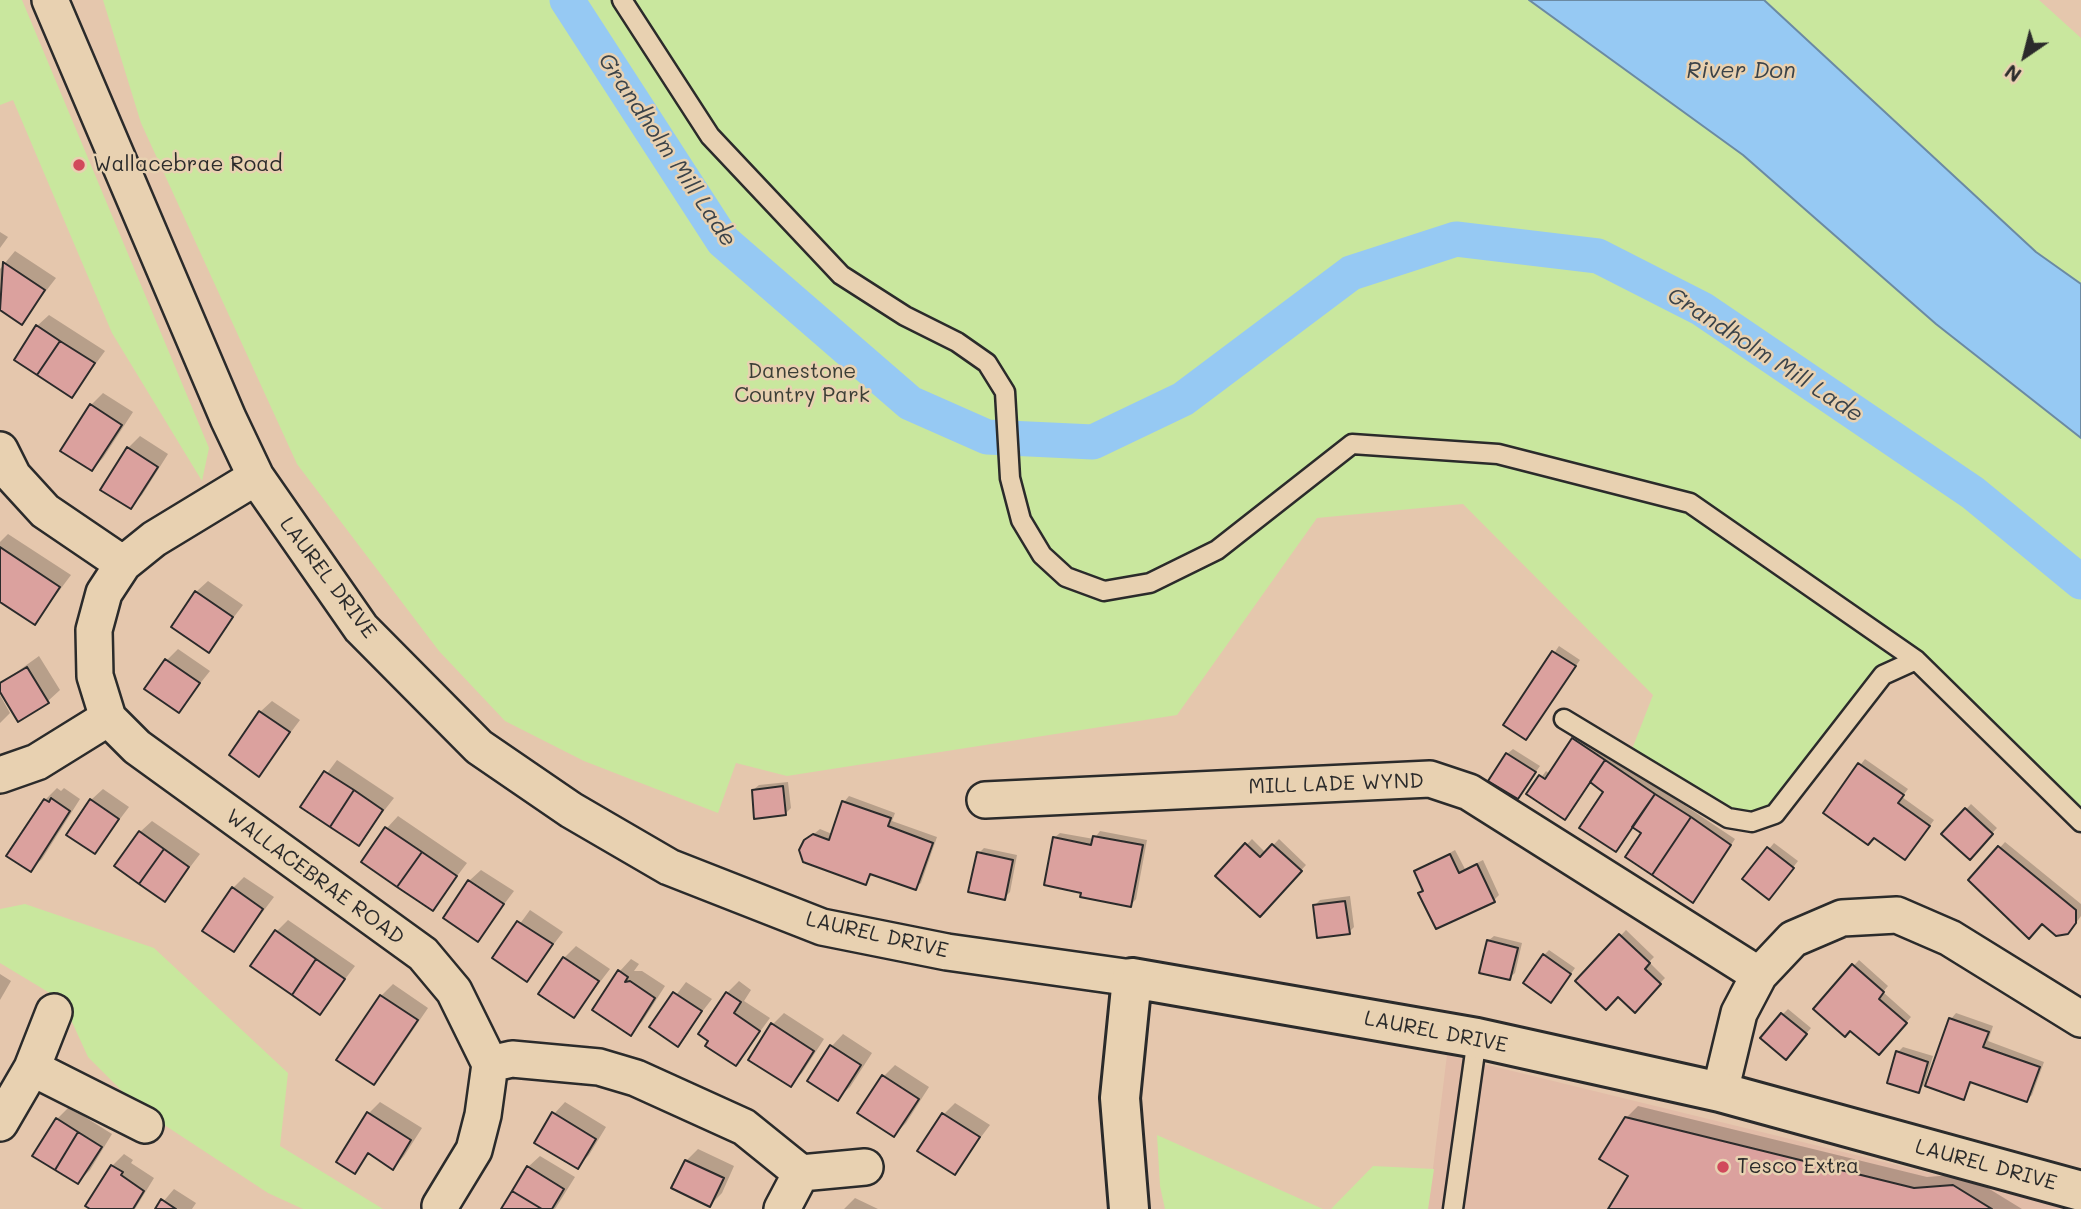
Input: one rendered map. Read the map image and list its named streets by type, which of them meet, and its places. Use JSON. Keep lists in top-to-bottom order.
{
  "streets": {
    "street": ["LAUREL DRIVE", "MILL LADE WYND", "WALLACEBRAE ROAD"]
  },
  "water": ["River Don", "Grandholm Mill Lade"],
  "parks": ["Danestone Country Park"],
  "places": ["Wallacebrae Road", "Tesco Extra"],
  "north": "bottom left"
}
